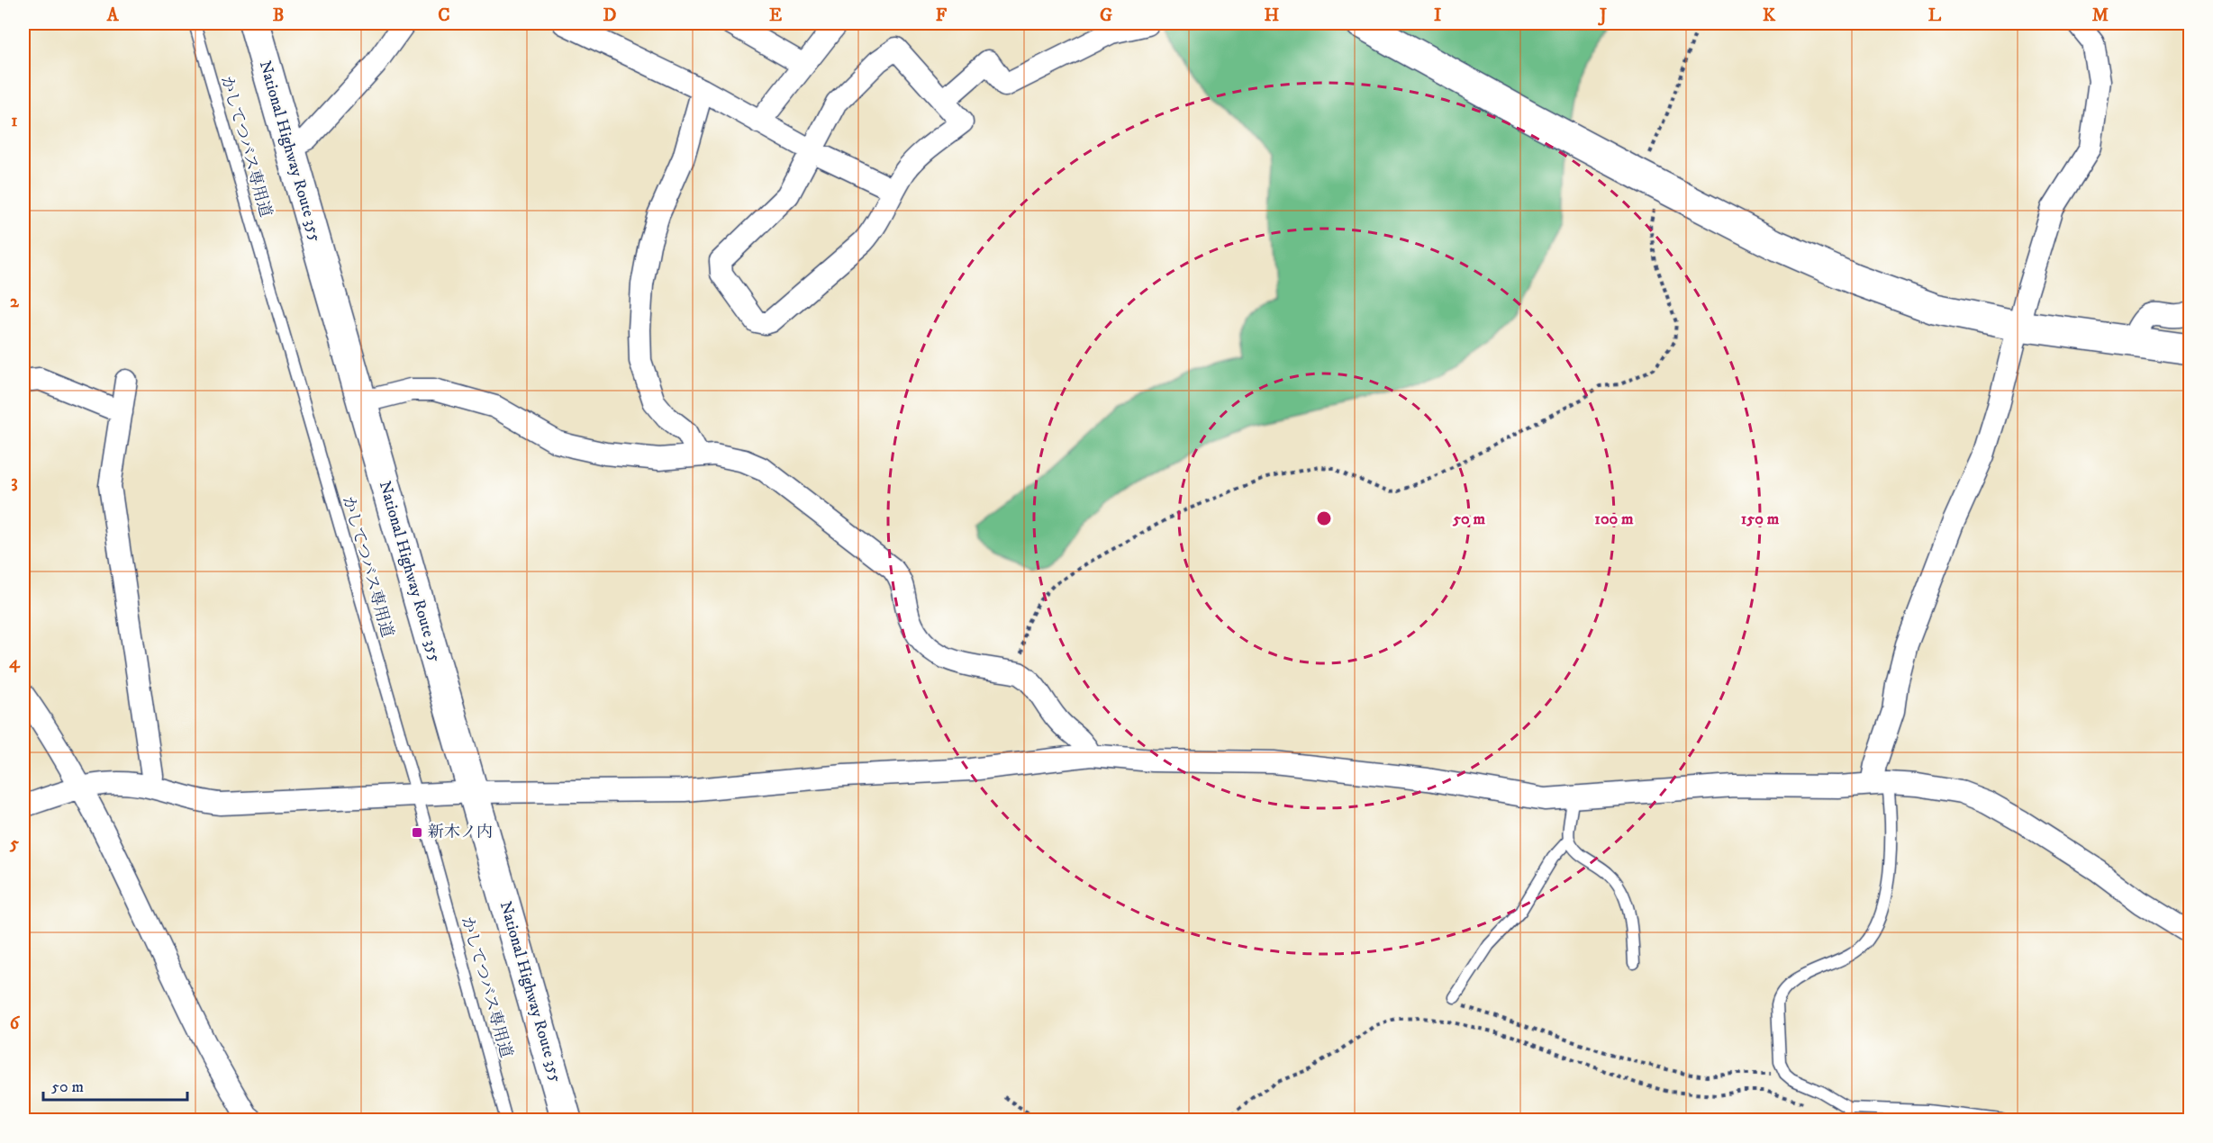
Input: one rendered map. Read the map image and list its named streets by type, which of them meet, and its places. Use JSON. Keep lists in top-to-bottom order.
{
  "streets": {
    "main road": ["National Highway Route 355"],
    "lane": ["かしてつバス専用道"]
  },
  "places": {
    "transit": ["新木ノ内"]
  },
  "scale_bar": "50 m",
  "grid": {
    "columns": [
      "A",
      "B",
      "C",
      "D",
      "E",
      "F",
      "G",
      "H",
      "I",
      "J",
      "K",
      "L",
      "M"
    ],
    "rows": [
      "1",
      "2",
      "3",
      "4",
      "5",
      "6"
    ]
  },
  "rings": ["50 m", "100 m", "150 m"]
}
